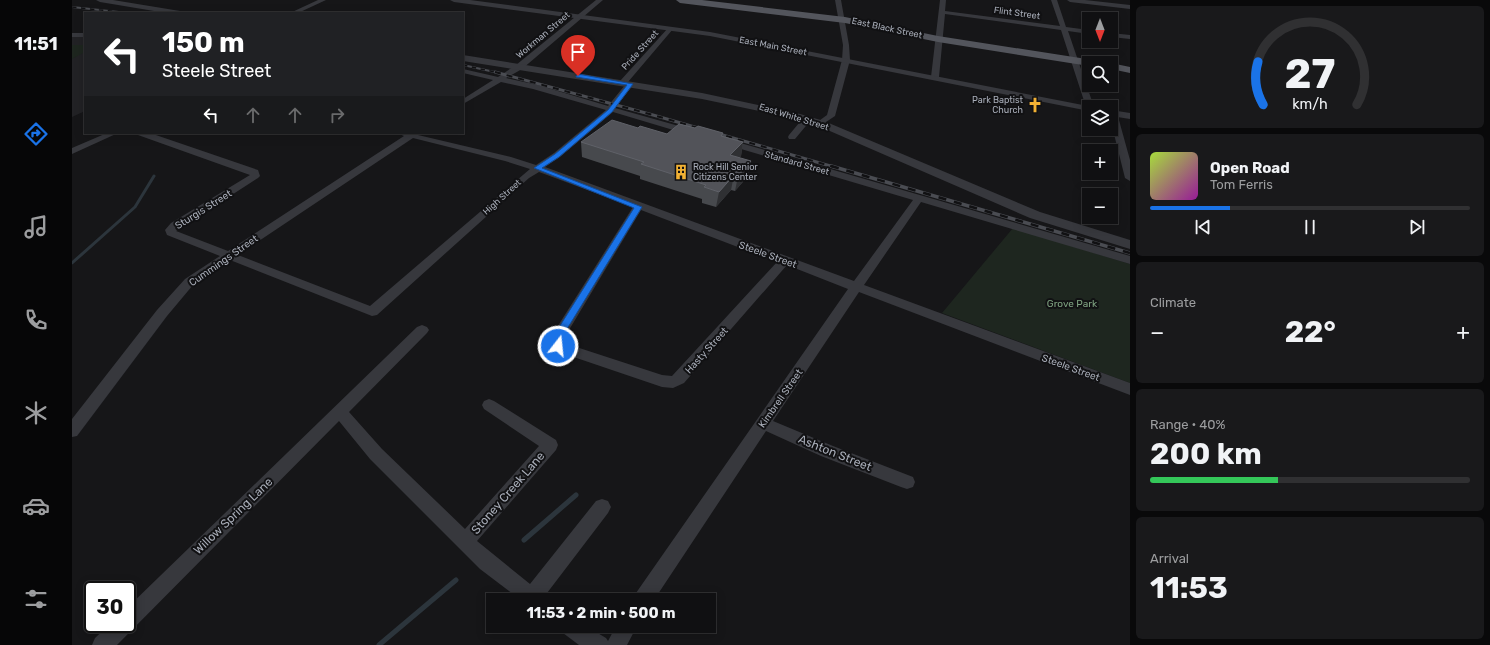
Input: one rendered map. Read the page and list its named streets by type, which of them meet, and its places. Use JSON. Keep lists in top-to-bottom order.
{
  "streets": {
    "main road": ["East Black Street"],
    "street": [
      "Flint Street",
      "Workman Street",
      "East Main Street",
      "Pride Street",
      "East White Street",
      "Standard Street",
      "High Street",
      "Sturgis Street",
      "Steele Street",
      "Cummings Street",
      "Hasty Street",
      "Kimbrell Street",
      "Ashton Street",
      "Stoney Creek Lane",
      "Willow Spring Lane"
    ]
  },
  "crossings": [
    ["Workman Street", "East Main Street"],
    ["Workman Street", "East White Street"],
    ["East Main Street", "Pride Street"],
    ["Pride Street", "East White Street"],
    ["Pride Street", "High Street"],
    ["East White Street", "High Street"],
    ["Standard Street", "Kimbrell Street"],
    ["High Street", "Sturgis Street"],
    ["High Street", "Steele Street"],
    ["Sturgis Street", "Cummings Street"],
    ["Steele Street", "Cummings Street"],
    ["Steele Street", "Hasty Street"],
    ["Steele Street", "Kimbrell Street"],
    ["Kimbrell Street", "Ashton Street"]
  ],
  "parks": ["Grove Park"],
  "places": {
    "church": ["Park Baptist Church"],
    "building": ["Rock Hill Senior Citizens Center"]
  },
  "north": "bottom",
  "page": {
    "tabs": "11:51",
    "map_buttons": ["+", "−"],
    "turn": ["150 m", "Steele Street"],
    "song": ["Open Road", "Tom Ferris"],
    "tile": [
      "Climate",
      ["Range · 40%", "200 km"],
      ["Arrival", "11:53"]
    ],
    "heat": ["−", "22°", "+"],
    "limit": "30",
    "trip": "11:53 · 2 min · 500 m",
    "gauge": ["27", "km/h"]
  }
}
